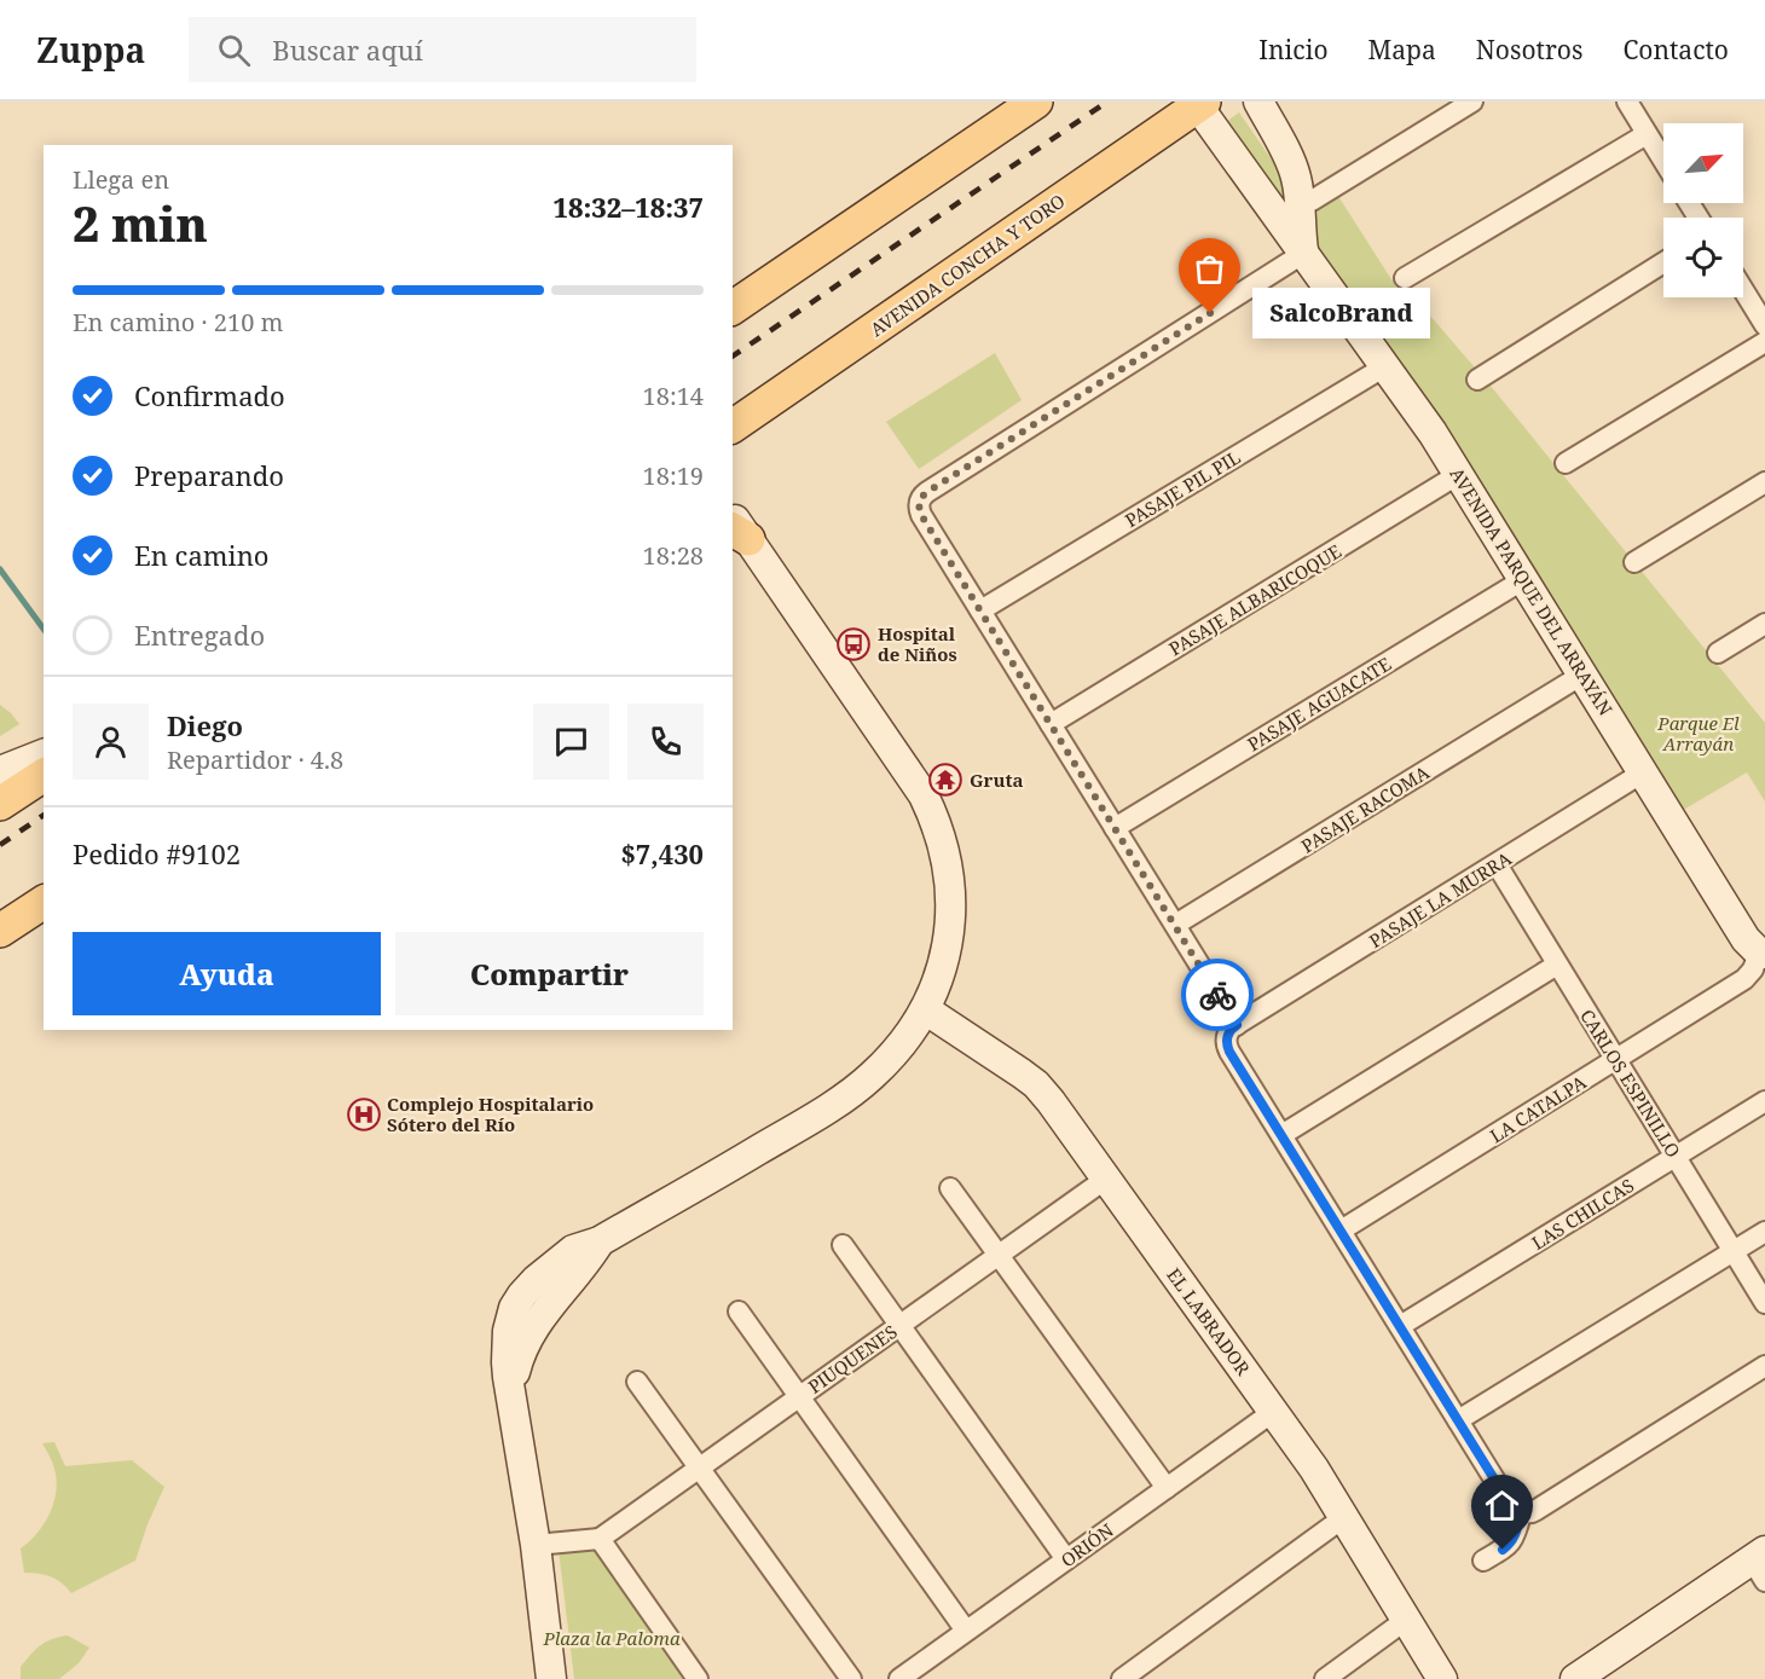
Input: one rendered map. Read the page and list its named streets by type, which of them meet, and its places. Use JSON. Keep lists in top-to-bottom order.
{
  "streets": {
    "main road": ["AVENIDA CONCHA Y TORO"],
    "street": [
      "PASAJE PIL PIL",
      "AVENIDA PARQUE DEL ARRAYÁN",
      "PASAJE ALBARICOQUE",
      "PASAJE AGUACATE",
      "PASAJE RACOMA",
      "PASAJE LA MURRA",
      "CARLOS ESPINILLO",
      "LA CATALPA",
      "LAS CHILCAS",
      "EL LABRADOR",
      "PIUQUENES",
      "ORIÓN"
    ]
  },
  "crossings": [
    ["AVENIDA CONCHA Y TORO", "AVENIDA PARQUE DEL ARRAYÁN"],
    ["PASAJE PIL PIL", "AVENIDA PARQUE DEL ARRAYÁN"],
    ["AVENIDA PARQUE DEL ARRAYÁN", "PASAJE ALBARICOQUE"],
    ["AVENIDA PARQUE DEL ARRAYÁN", "PASAJE AGUACATE"],
    ["AVENIDA PARQUE DEL ARRAYÁN", "PASAJE RACOMA"],
    ["AVENIDA PARQUE DEL ARRAYÁN", "PASAJE LA MURRA"],
    ["AVENIDA PARQUE DEL ARRAYÁN", "LA CATALPA"],
    ["PASAJE LA MURRA", "CARLOS ESPINILLO"],
    ["CARLOS ESPINILLO", "LA CATALPA"],
    ["CARLOS ESPINILLO", "LAS CHILCAS"],
    ["EL LABRADOR", "PIUQUENES"],
    ["EL LABRADOR", "ORIÓN"]
  ],
  "parks": ["Parque El Arrayán", "Plaza la Paloma"],
  "places": {
    "other": ["SalcoBrand"],
    "bus stop": ["Hospital de Niños"],
    "temple": ["Gruta"],
    "hospital": ["Complejo Hospitalario Sótero del Río"]
  },
  "north": "top right",
  "page": {
    "header": "Zuppa",
    "search": "Buscar aquí",
    "nav": [
      "Inicio",
      "Mapa",
      "Nosotros",
      "Contacto"
    ],
    "heading": ["2 min", "Llega en", "18:32–18:37"],
    "panel": [
      "Diego",
      "Repartidor · 4.8",
      "Pedido #9102",
      "$7,430"
    ],
    "bar": "En camino · 210 m",
    "bubble": "SalcoBrand",
    "list": [
      ["Confirmado", "18:14"],
      ["Preparando", "18:19"],
      ["En camino", "18:28"],
      "Entregado"
    ],
    "buttons": ["Ayuda", "Compartir"]
  }
}
